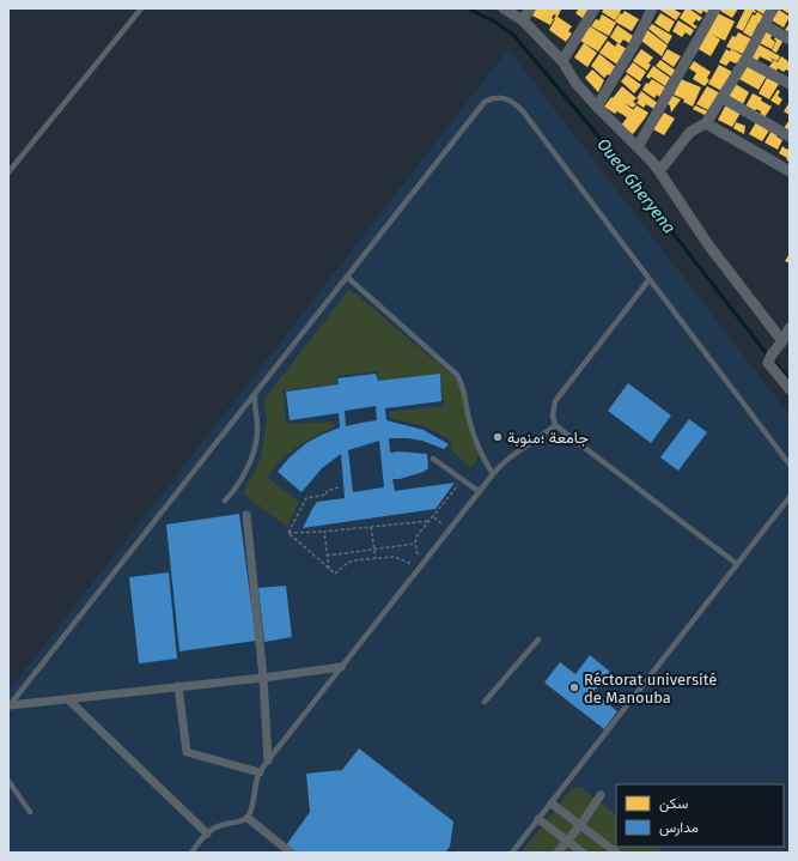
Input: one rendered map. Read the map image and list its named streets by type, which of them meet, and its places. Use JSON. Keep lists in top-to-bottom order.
{
  "water": ["Oued Gheryena"],
  "places": ["جامعة ؛منوبة", "Réctorat université de Manouba"],
  "legend": ["سكن", "مدارس"]
}
